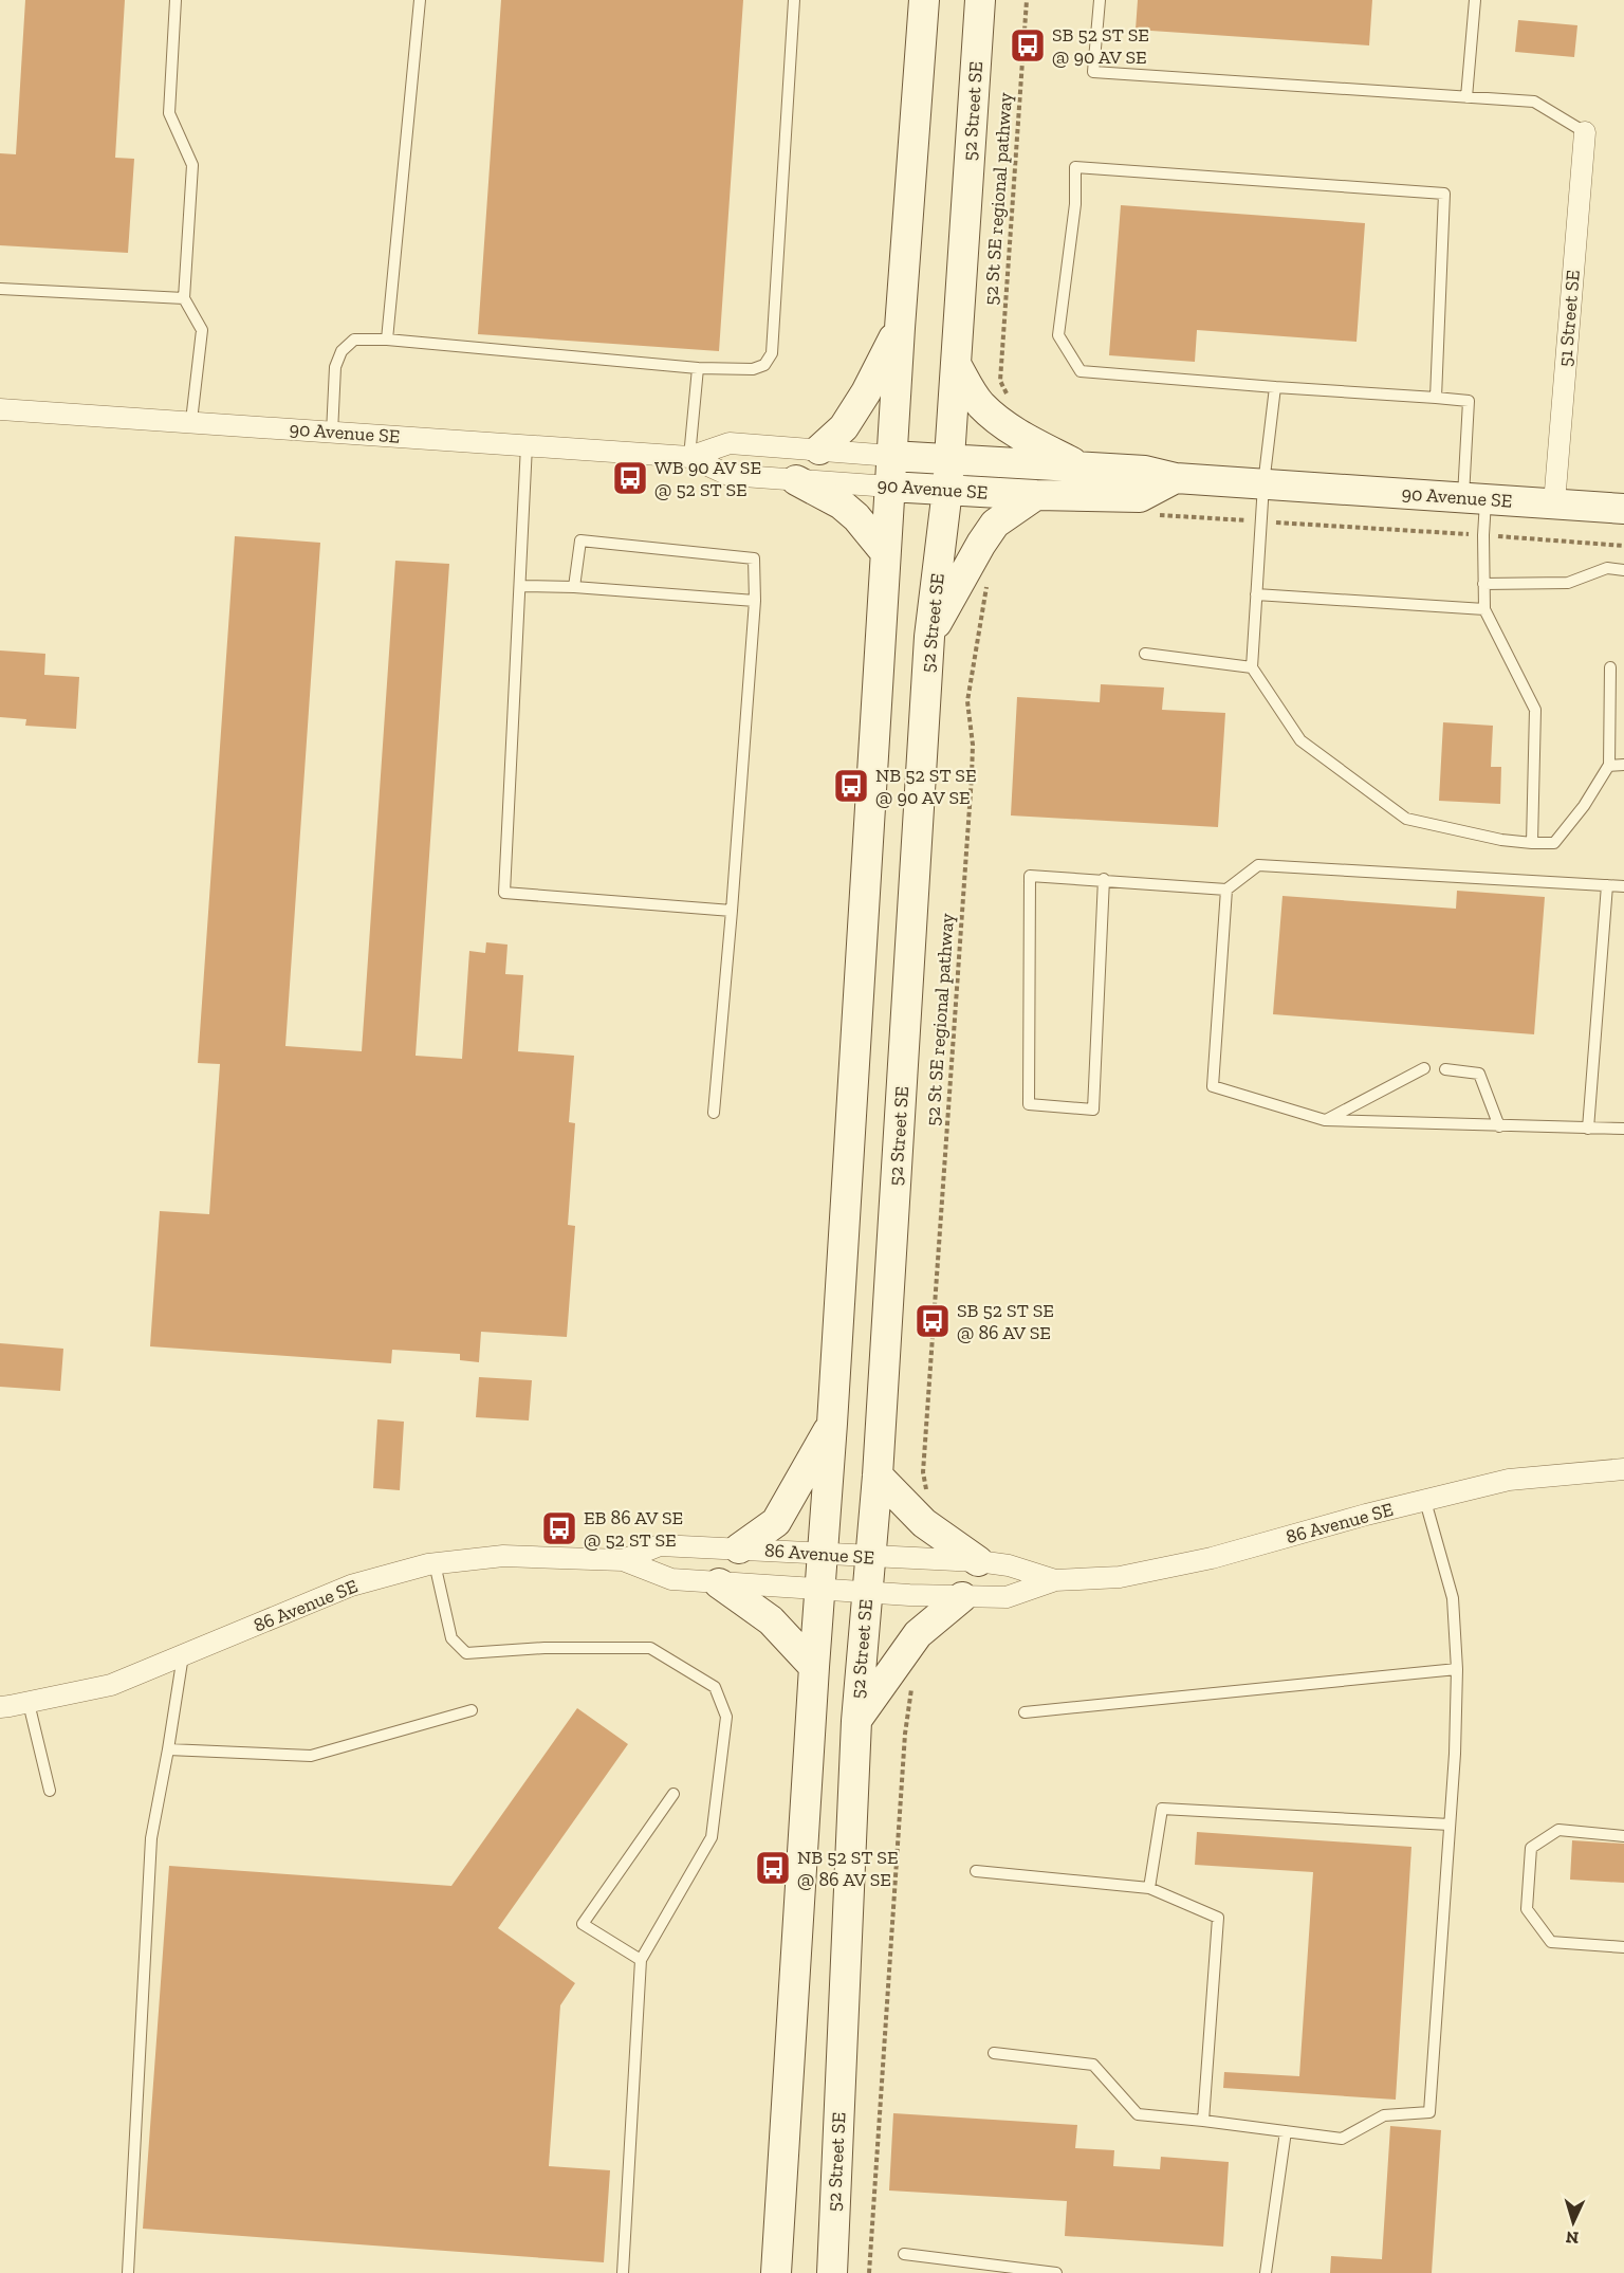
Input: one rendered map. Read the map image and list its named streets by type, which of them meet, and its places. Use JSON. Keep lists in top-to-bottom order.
{
  "streets": {
    "main road": ["52 Street SE", "90 Avenue SE"],
    "street": ["51 Street SE", "86 Avenue SE"],
    "path": ["52 St SE regional pathway"]
  },
  "crossings": [
    ["52 Street SE", "90 Avenue SE"],
    ["52 Street SE", "86 Avenue SE"],
    ["51 Street SE", "90 Avenue SE"]
  ],
  "places": {
    "bus stop": [
      "SB 52 ST SE @ 90 AV SE",
      "WB 90 AV SE @ 52 ST SE",
      "NB 52 ST SE @ 90 AV SE",
      "SB 52 ST SE @ 86 AV SE",
      "EB 86 AV SE @ 52 ST SE",
      "NB 52 ST SE @ 86 AV SE"
    ]
  },
  "north": "bottom"
}
